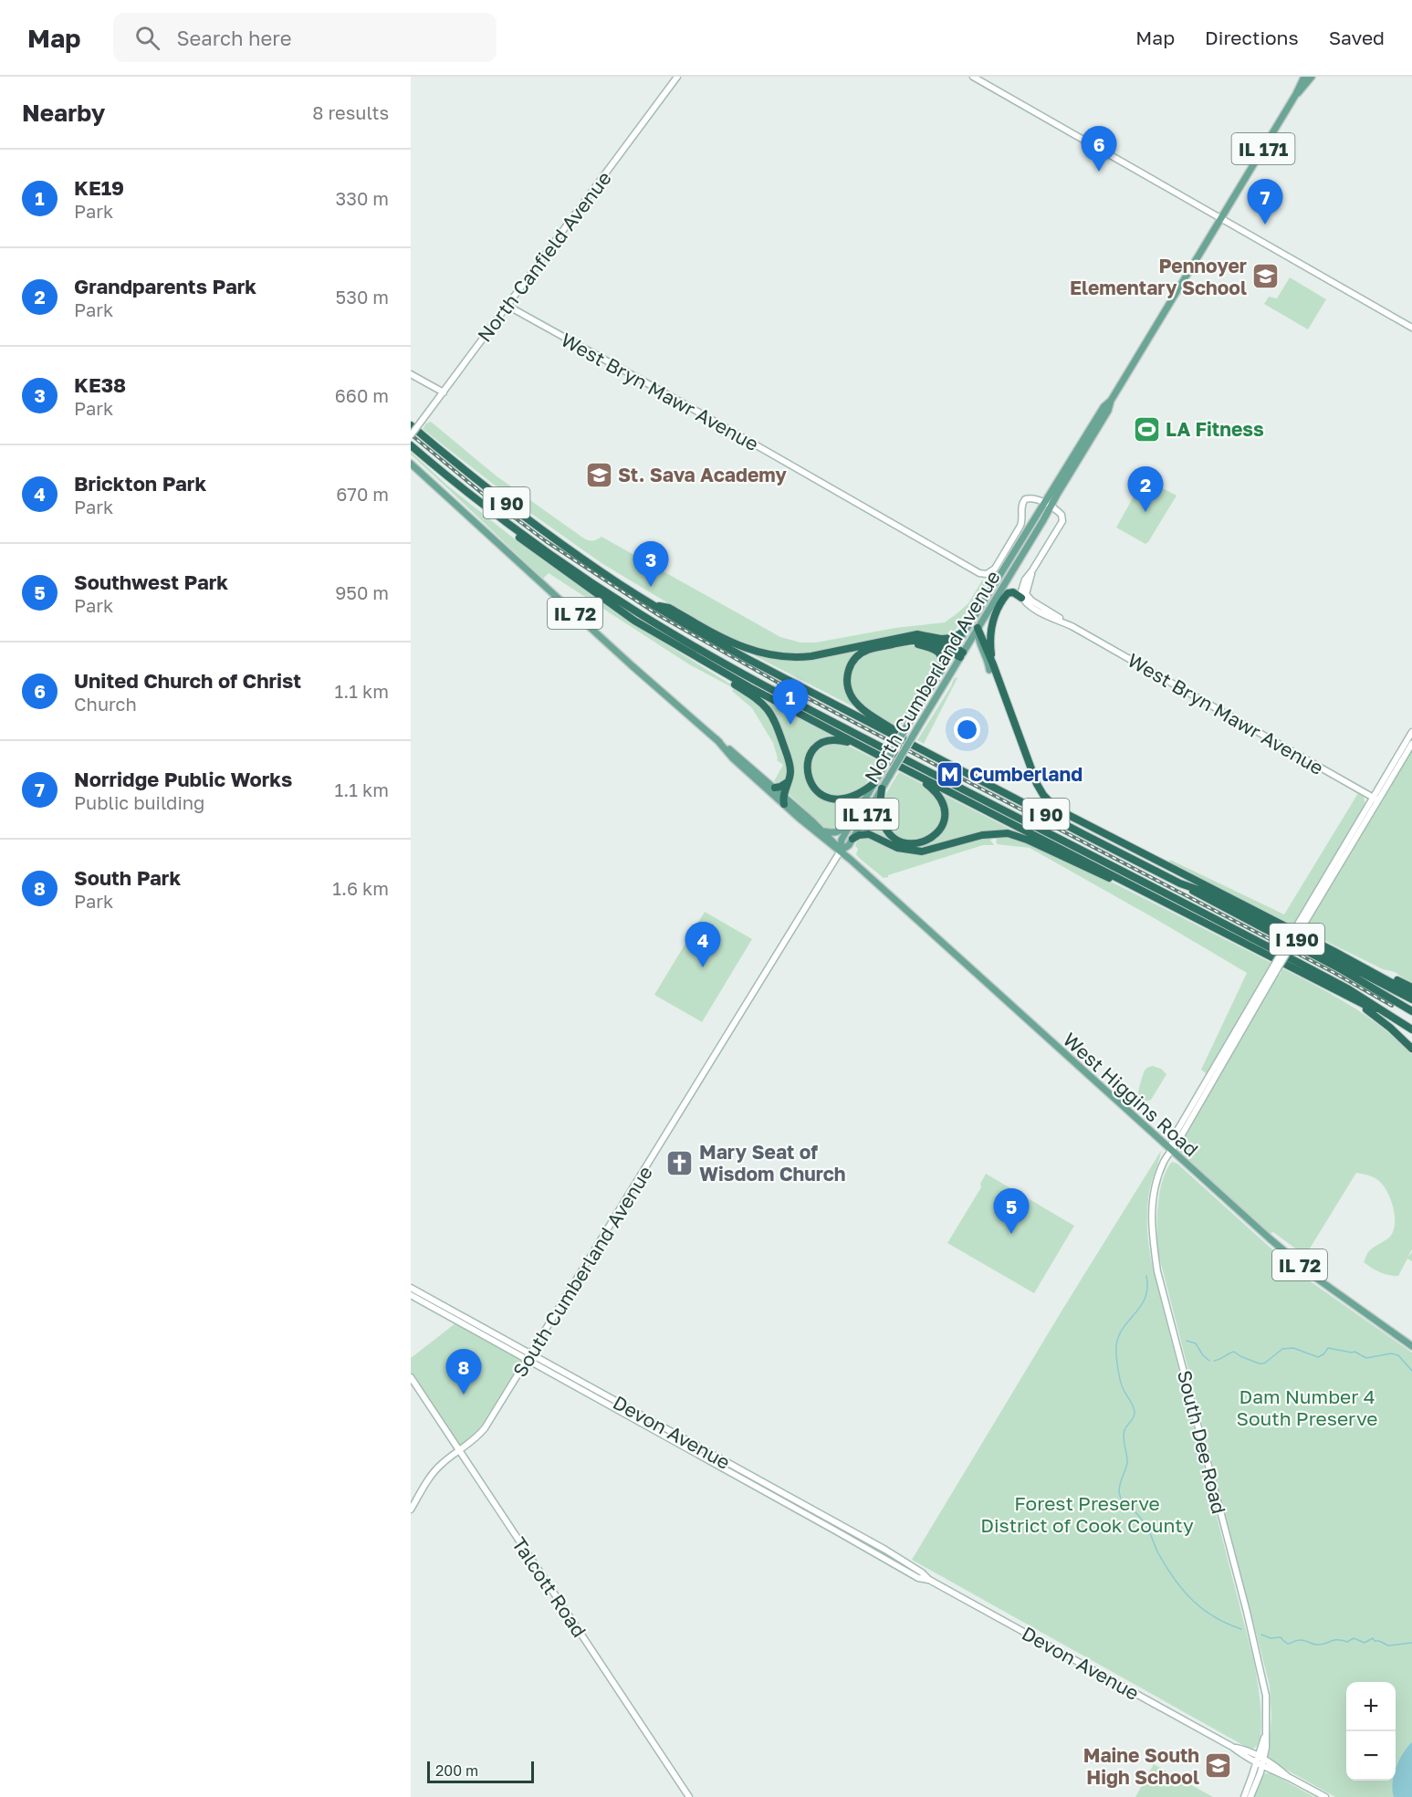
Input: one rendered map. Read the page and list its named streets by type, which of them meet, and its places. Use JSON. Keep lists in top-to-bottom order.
{
  "streets": {
    "highway": ["I 90", "I 190"],
    "main road": [
      "IL 171",
      "IL 72",
      "North Cumberland Avenue",
      "West Higgins Road"
    ],
    "street": [
      "North Canfield Avenue",
      "West Bryn Mawr Avenue",
      "South Cumberland Avenue",
      "Devon Avenue",
      "South Dee Road",
      "Talcott Road"
    ]
  },
  "crossings": [
    ["North Canfield Avenue", "West Bryn Mawr Avenue"],
    ["West Bryn Mawr Avenue", "North Cumberland Avenue"],
    ["West Bryn Mawr Avenue", "South Dee Road"],
    ["I 90", "I 190"],
    ["North Cumberland Avenue", "West Higgins Road"],
    ["North Cumberland Avenue", "South Cumberland Avenue"],
    ["West Higgins Road", "South Cumberland Avenue"],
    ["West Higgins Road", "South Dee Road"],
    ["South Cumberland Avenue", "Devon Avenue"],
    ["South Cumberland Avenue", "Talcott Road"],
    ["Devon Avenue", "South Dee Road"]
  ],
  "parks": ["Dam Number 4 South Preserve", "Forest Preserve District of Cook County"],
  "places": {
    "school or university": ["Pennoyer Elementary School", "St. Sava Academy", "Maine South High School"],
    "sports": ["LA Fitness"],
    "metro station": ["Cumberland"],
    "church": ["Mary Seat of Wisdom Church"]
  },
  "scale_bar": "200 m",
  "page": {
    "header": "Map",
    "search": "Search here",
    "nav": ["Map", "Directions", "Saved"],
    "heading": ["Nearby", "8 results"],
    "pins": [
      "6",
      "7",
      "2",
      "3",
      "1",
      "4",
      "5",
      "8"
    ],
    "list": [
      {
        "mark": "1",
        "name": "KE19",
        "note": "Park",
        "value": "330 m"
      },
      {
        "mark": "2",
        "name": "Grandparents Park",
        "note": "Park",
        "value": "530 m"
      },
      {
        "mark": "3",
        "name": "KE38",
        "note": "Park",
        "value": "660 m"
      },
      {
        "mark": "4",
        "name": "Brickton Park",
        "note": "Park",
        "value": "670 m"
      },
      {
        "mark": "5",
        "name": "Southwest Park",
        "note": "Park",
        "value": "950 m"
      },
      {
        "mark": "6",
        "name": "United Church of Christ",
        "note": "Church",
        "value": "1.1 km"
      },
      {
        "mark": "7",
        "name": "Norridge Public Works",
        "note": "Public building",
        "value": "1.1 km"
      },
      {
        "mark": "8",
        "name": "South Park",
        "note": "Park",
        "value": "1.6 km"
      }
    ],
    "map_buttons": ["+", "−"],
    "scale": "200 m"
  }
}
